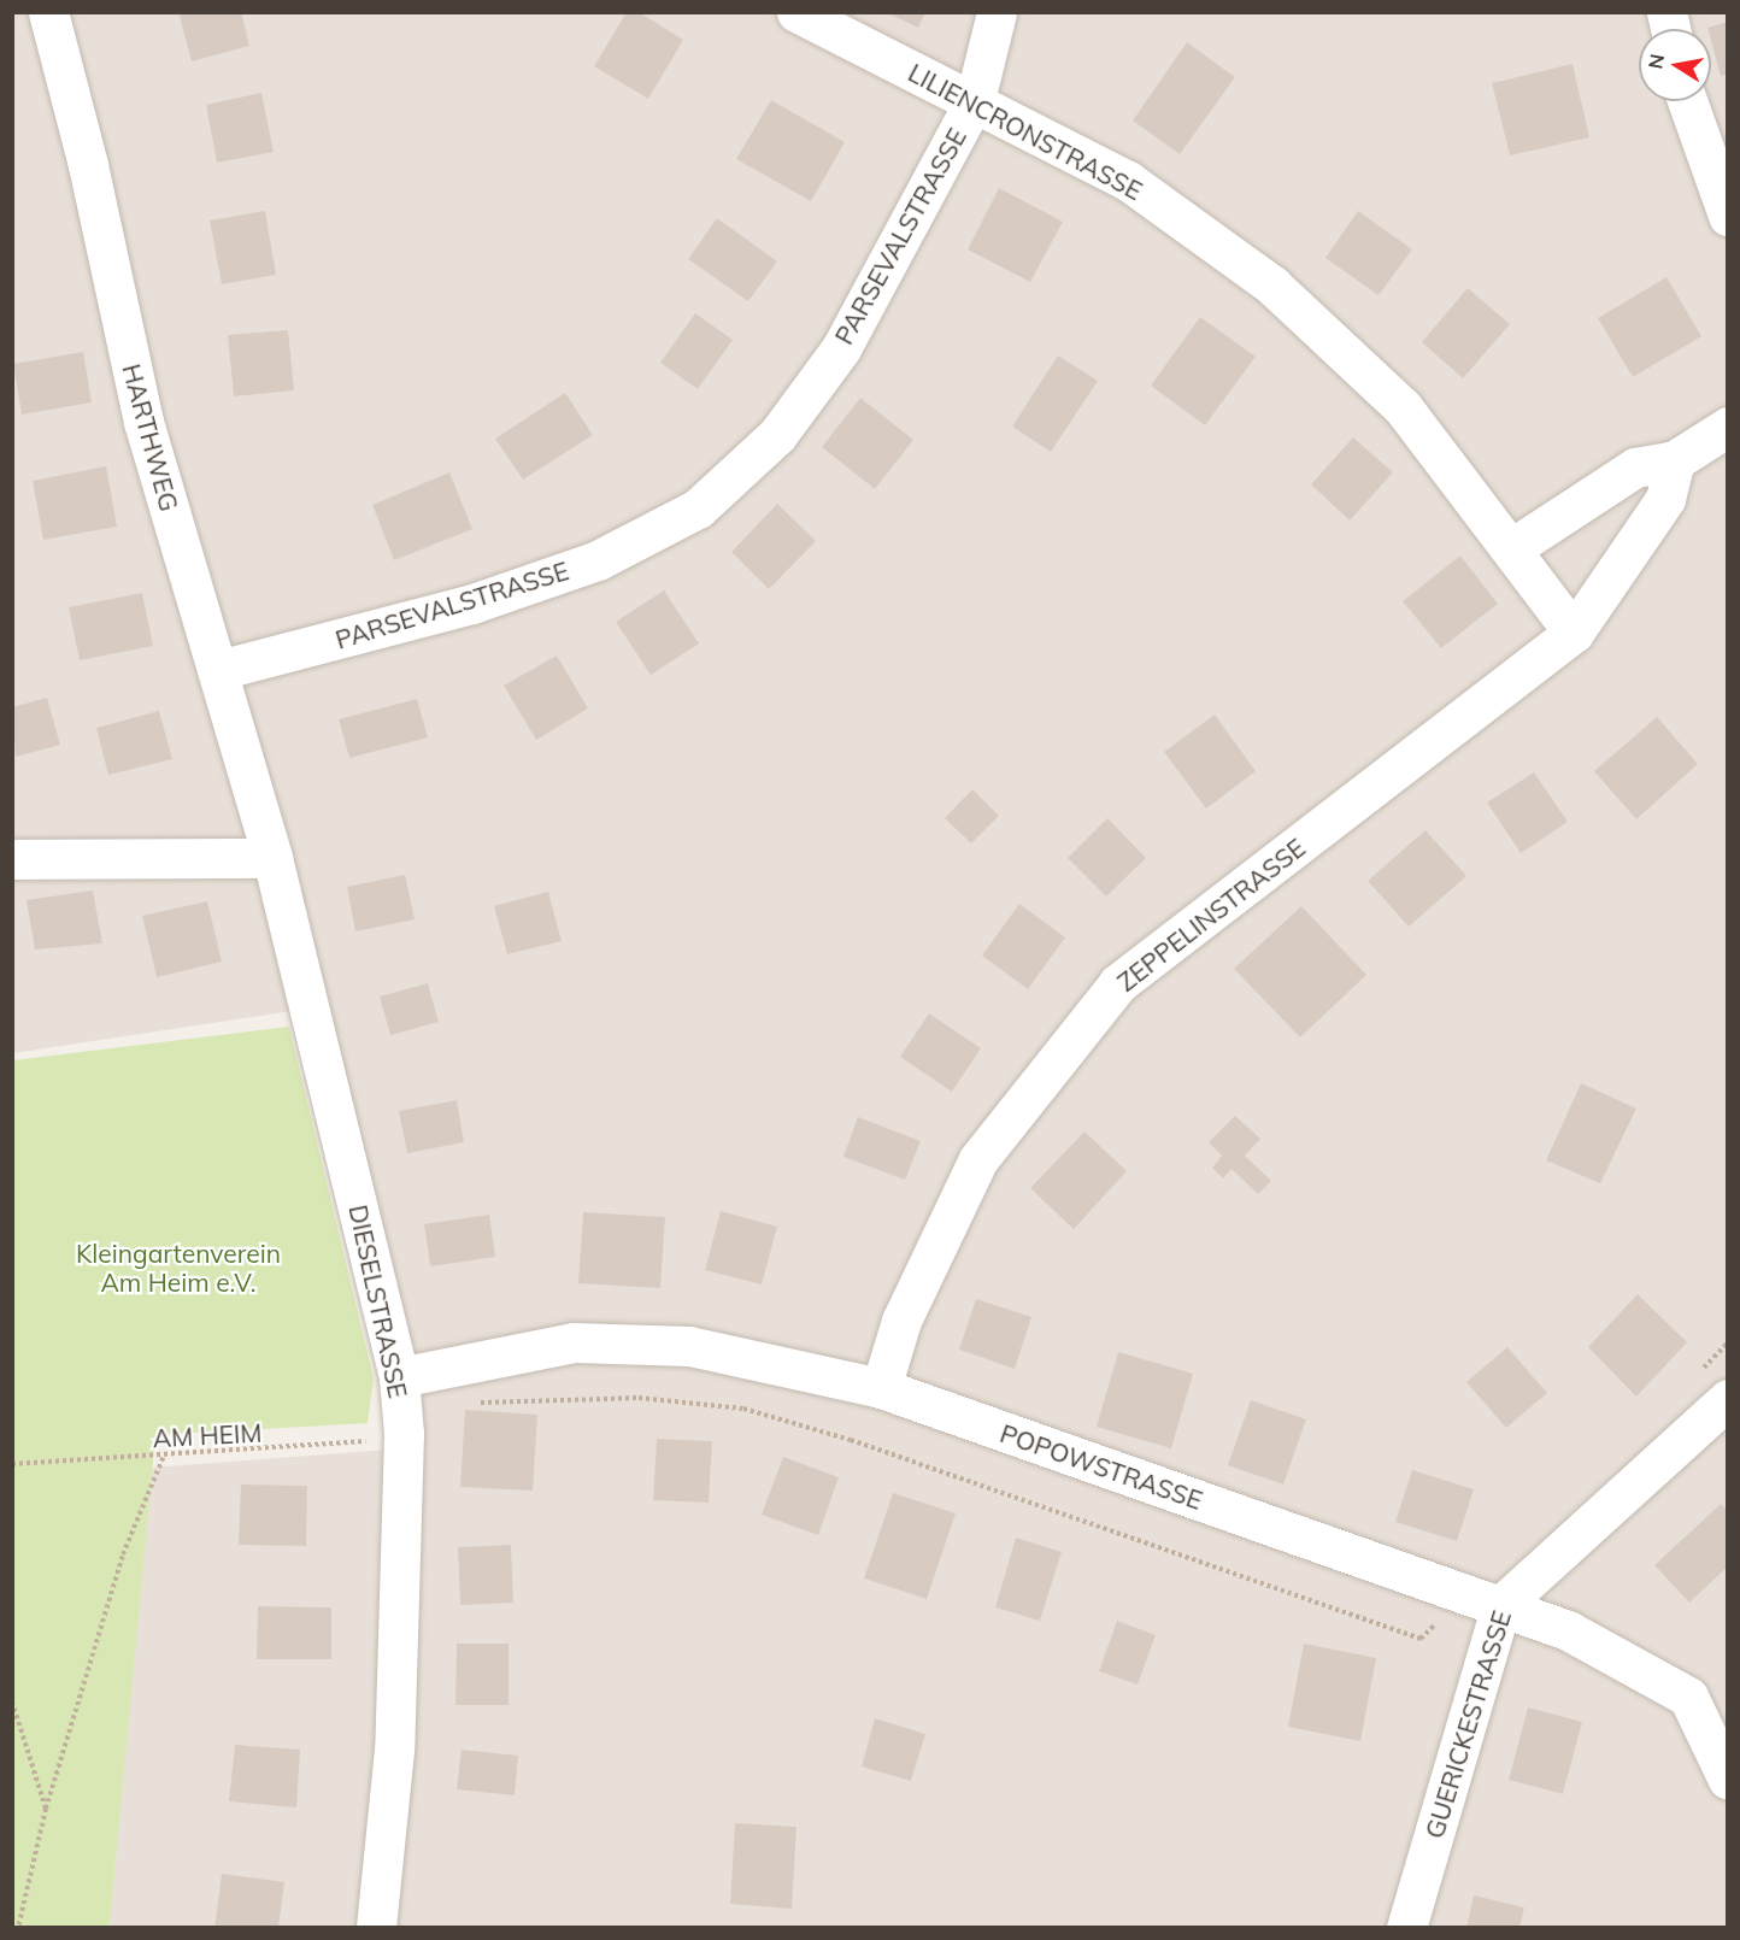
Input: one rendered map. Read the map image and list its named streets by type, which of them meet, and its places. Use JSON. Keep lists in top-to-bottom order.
{
  "streets": {
    "street": [
      "LILIENCRONSTRASSE",
      "PARSEVALSTRASSE",
      "HARTHWEG",
      "ZEPPELINSTRASSE",
      "DIESELSTRASSE",
      "POPOWSTRASSE",
      "GUERICKESTRASSE"
    ],
    "path": ["AM HEIM"]
  },
  "crossings": [
    ["LILIENCRONSTRASSE", "PARSEVALSTRASSE"],
    ["PARSEVALSTRASSE", "HARTHWEG"],
    ["HARTHWEG", "DIESELSTRASSE"],
    ["ZEPPELINSTRASSE", "POPOWSTRASSE"],
    ["DIESELSTRASSE", "AM HEIM"],
    ["DIESELSTRASSE", "POPOWSTRASSE"],
    ["POPOWSTRASSE", "GUERICKESTRASSE"]
  ],
  "parks": ["Kleingartenverein Am Heim e.V."],
  "north": "left"
}
